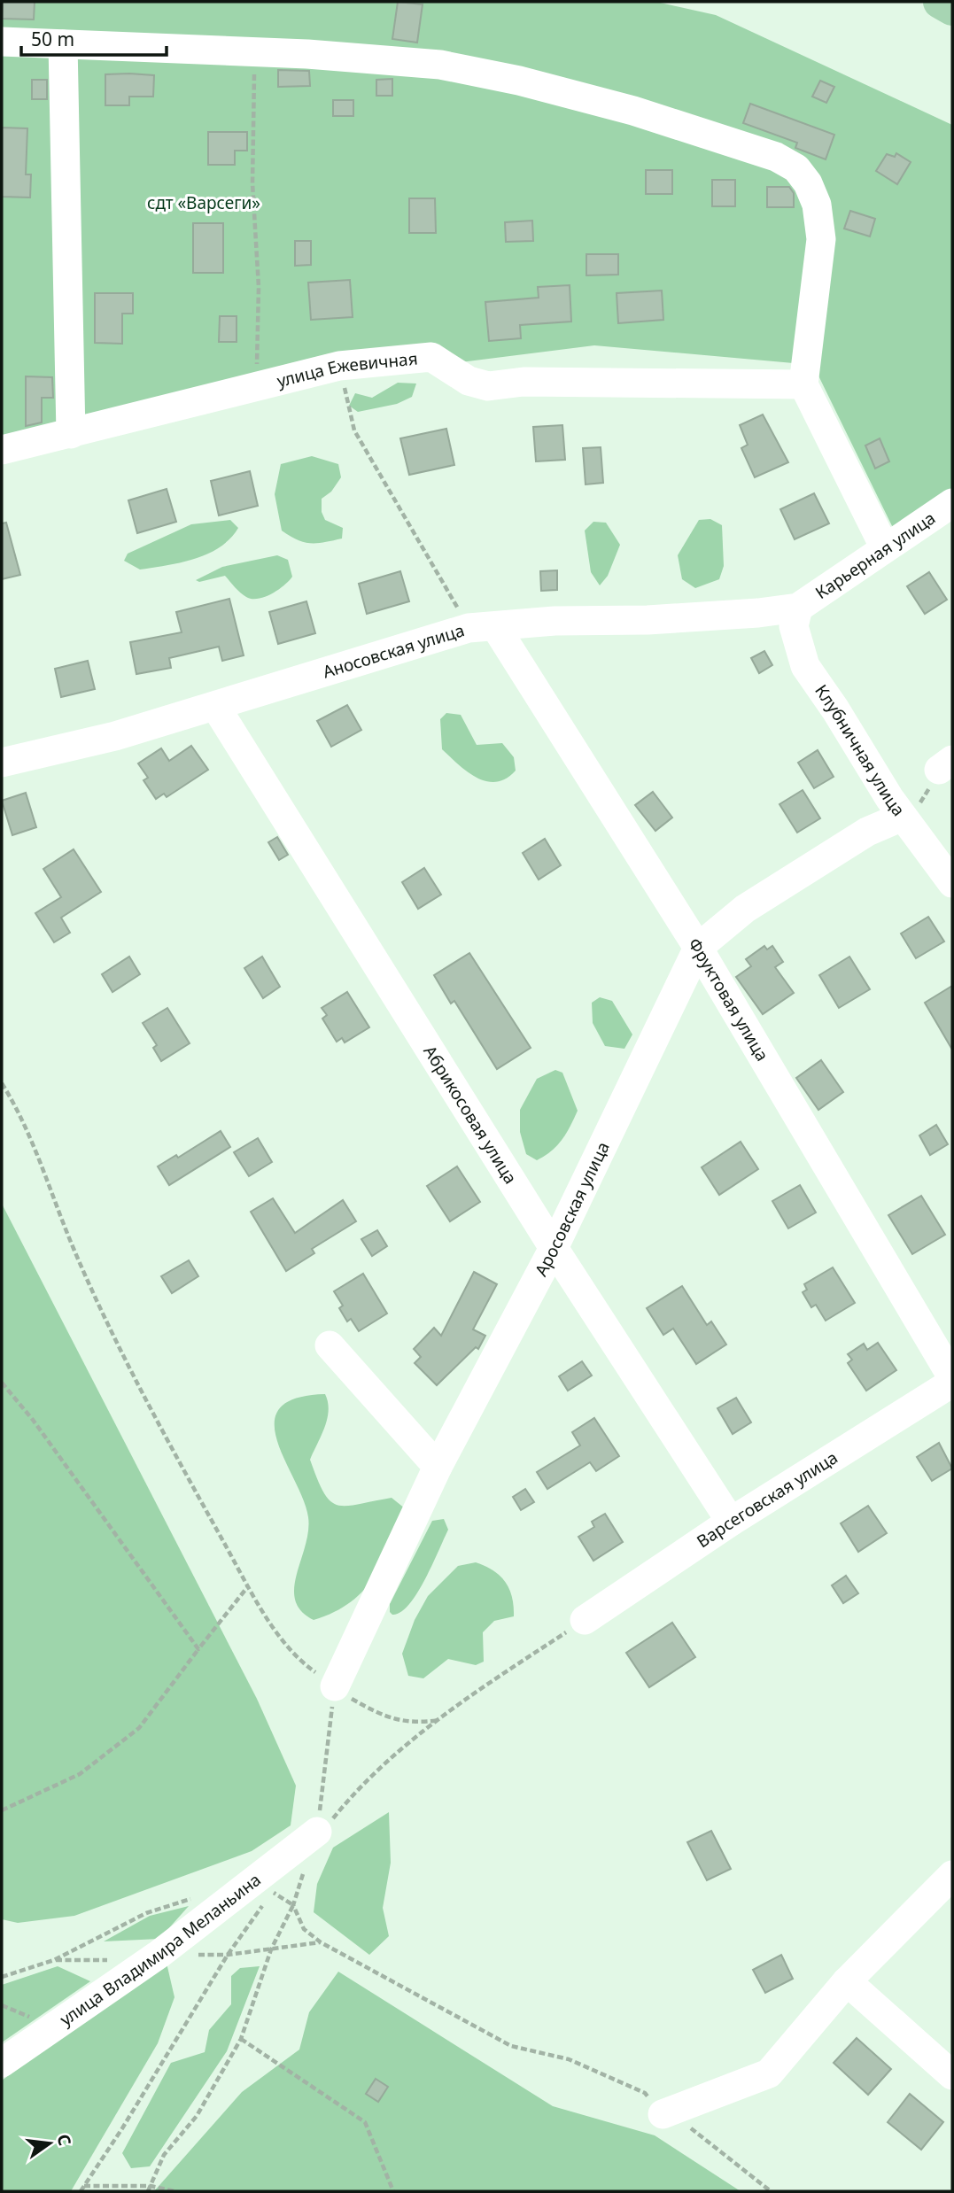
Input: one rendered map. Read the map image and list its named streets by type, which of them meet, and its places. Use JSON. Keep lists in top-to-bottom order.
{
  "streets": {
    "street": [
      "улица Ежевичная",
      "Карьерная улица",
      "Аносовская улица",
      "Клубничная улица",
      "Фруктовая улица",
      "Абрикосовая улица",
      "Аросовская улица",
      "Варсеговская улица",
      "улица Владимира Меланьина"
    ]
  },
  "crossings": [
    ["Карьерная улица", "Аносовская улица"],
    ["Карьерная улица", "Клубничная улица"],
    ["Аносовская улица", "Клубничная улица"],
    ["Аносовская улица", "Фруктовая улица"],
    ["Аносовская улица", "Абрикосовая улица"],
    ["Клубничная улица", "Аросовская улица"],
    ["Фруктовая улица", "Аросовская улица"],
    ["Абрикосовая улица", "Аросовская улица"],
    ["Абрикосовая улица", "Варсеговская улица"]
  ],
  "parks": ["сдт «Варсеги»"],
  "scale_bar": "50 m",
  "north": "right"
}
